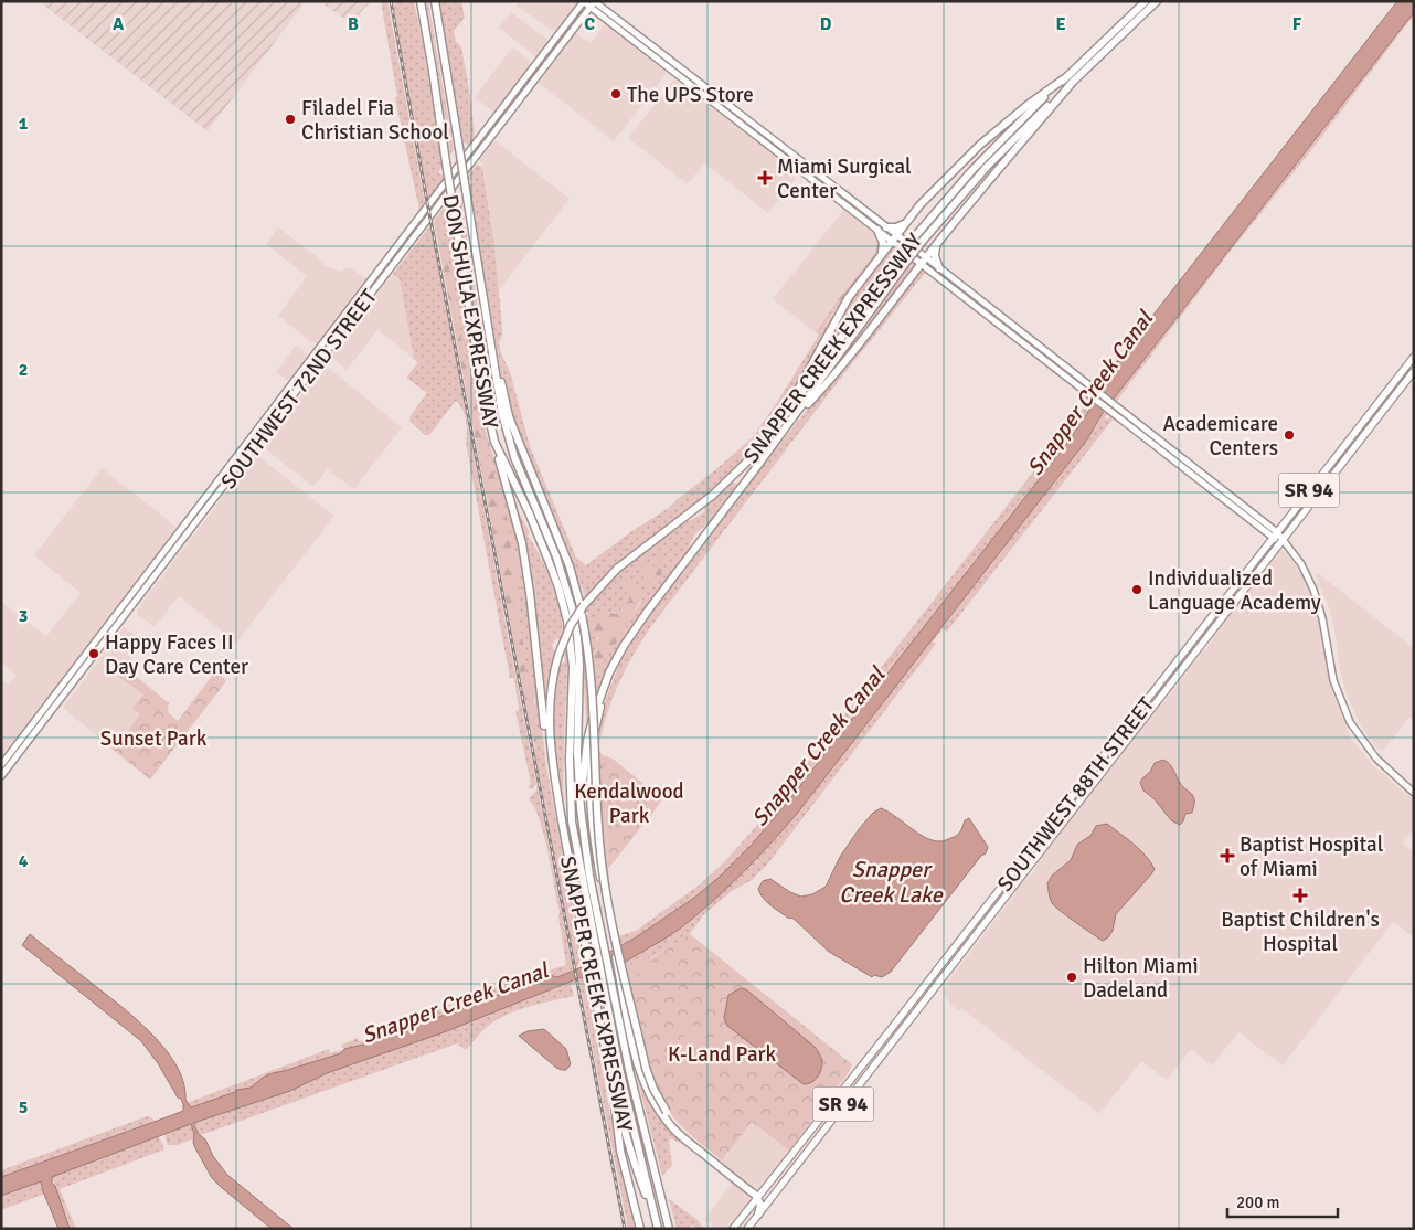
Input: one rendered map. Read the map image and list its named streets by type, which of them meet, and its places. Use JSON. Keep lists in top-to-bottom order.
{
  "streets": {
    "highway": ["DON SHULA EXPRESSWAY", "SNAPPER CREEK EXPRESSWAY"],
    "main road": ["SOUTHWEST 72ND STREET", "SR 94", "SOUTHWEST 88TH STREET"]
  },
  "crossings": [
    ["DON SHULA EXPRESSWAY", "SNAPPER CREEK EXPRESSWAY"]
  ],
  "water": ["Snapper Creek Canal", "Snapper Creek Lake"],
  "parks": ["Sunset Park", "Kendalwood Park", "K-Land Park"],
  "places": {
    "other": [
      "The UPS Store",
      "Filadel Fia Christian School",
      "Academicare Centers",
      "Individualized Language Academy",
      "Happy Faces II Day Care Center",
      "Hilton Miami Dadeland"
    ],
    "health": ["Miami Surgical Center", "Baptist Hospital of Miami", "Baptist Children's Hospital"]
  },
  "scale_bar": "200 m",
  "grid": {
    "columns": [
      "A",
      "B",
      "C",
      "D",
      "E",
      "F"
    ],
    "rows": [
      "1",
      "2",
      "3",
      "4",
      "5"
    ]
  }
}
